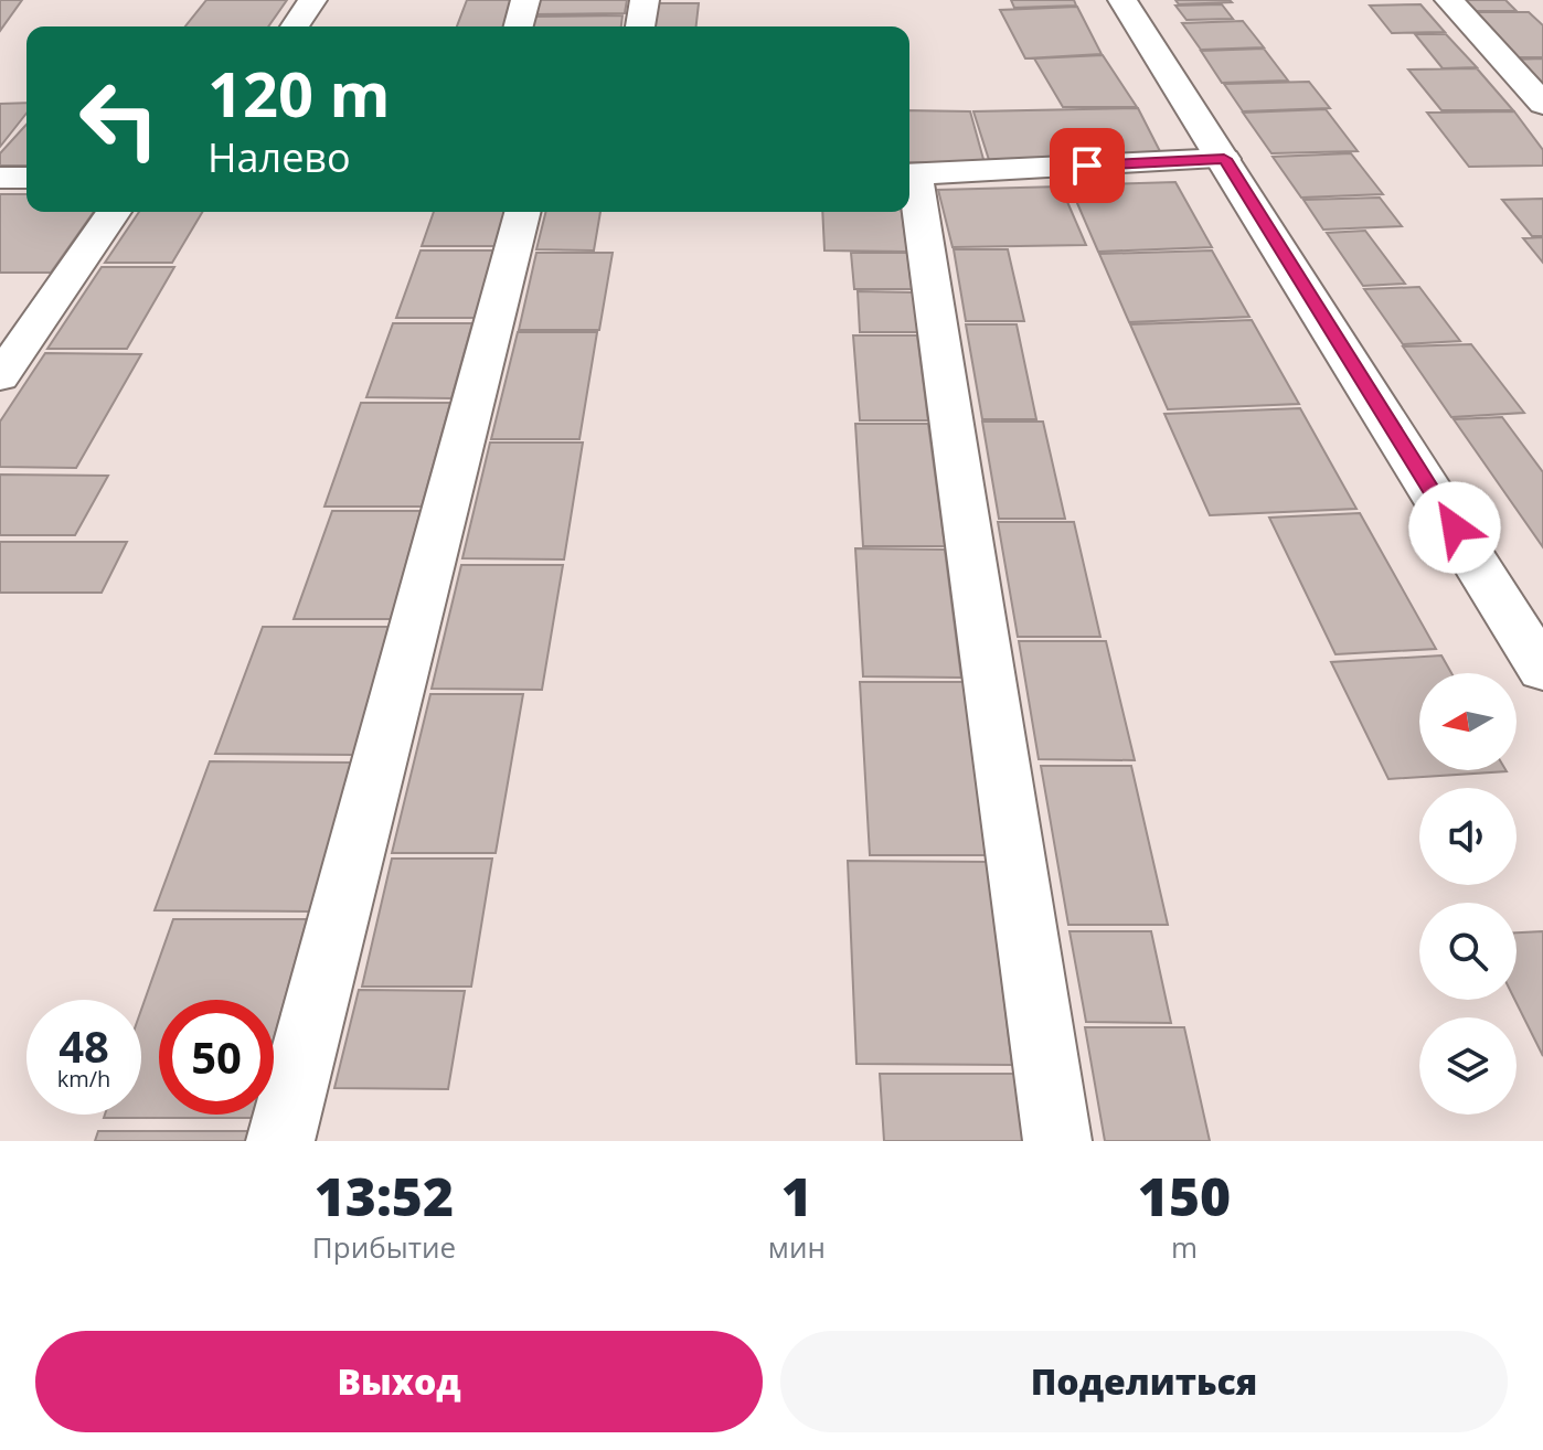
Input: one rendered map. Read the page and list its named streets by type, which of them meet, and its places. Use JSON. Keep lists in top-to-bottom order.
{
  "north": "left",
  "page": {
    "turn": ["120 m", "Налево"],
    "speed": "48 km/h",
    "limit": "50",
    "eta": [
      "13:52",
      "Прибытие",
      "1",
      "мин",
      "150",
      "m"
    ],
    "buttons": ["Выход", "Поделиться"]
  }
}
